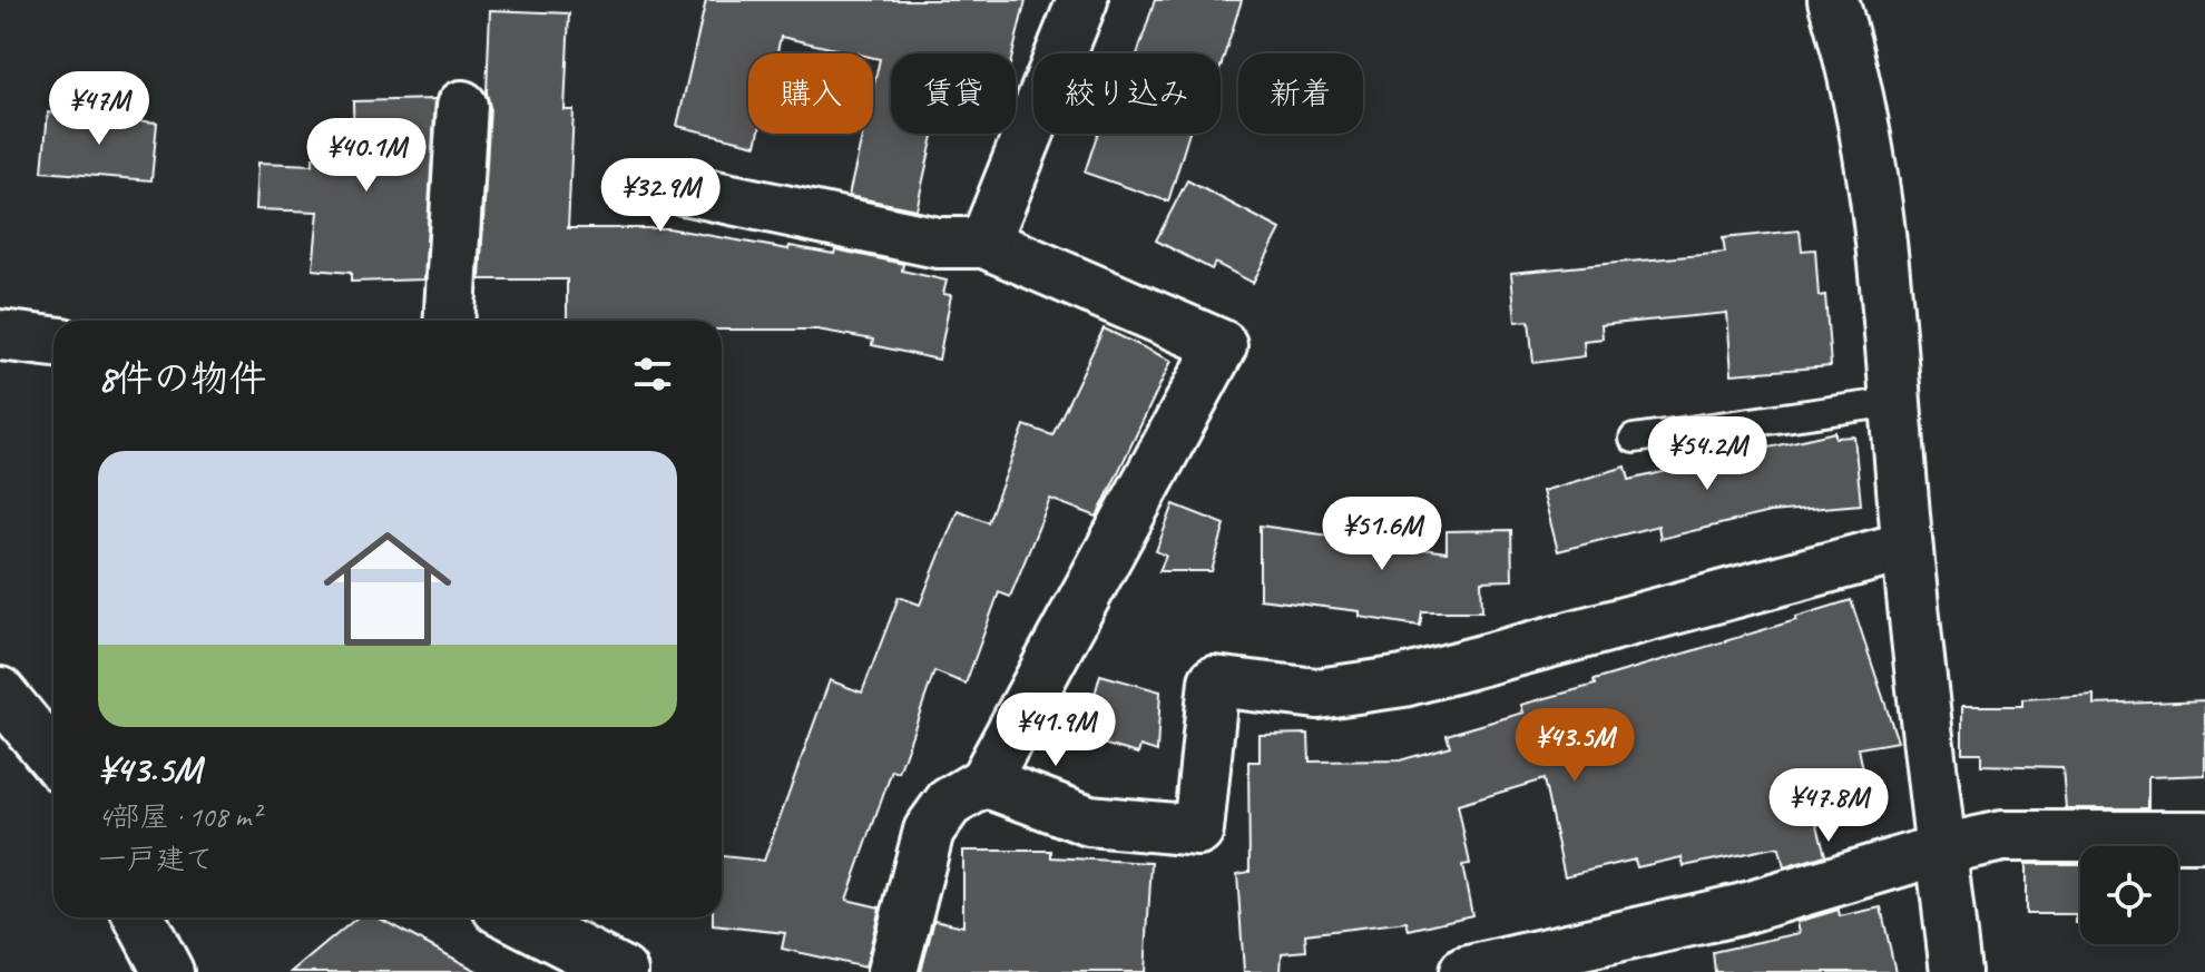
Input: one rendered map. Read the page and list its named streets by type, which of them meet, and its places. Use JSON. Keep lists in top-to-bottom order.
{
  "page": {
    "chip": [
      "購入",
      "賃貸",
      "絞り込み",
      "新着"
    ],
    "price": [
      "¥47M",
      "¥40.1M",
      "¥32.9M",
      "¥54.2M",
      "¥51.6M",
      "¥41.9M",
      "¥43.5M",
      "¥47.8M"
    ],
    "heading": "8件の物件",
    "list": [
      {
        "name": "¥43.5M",
        "note": "4部屋 · 108 m² · 一戸建て"
      }
    ]
  }
}
